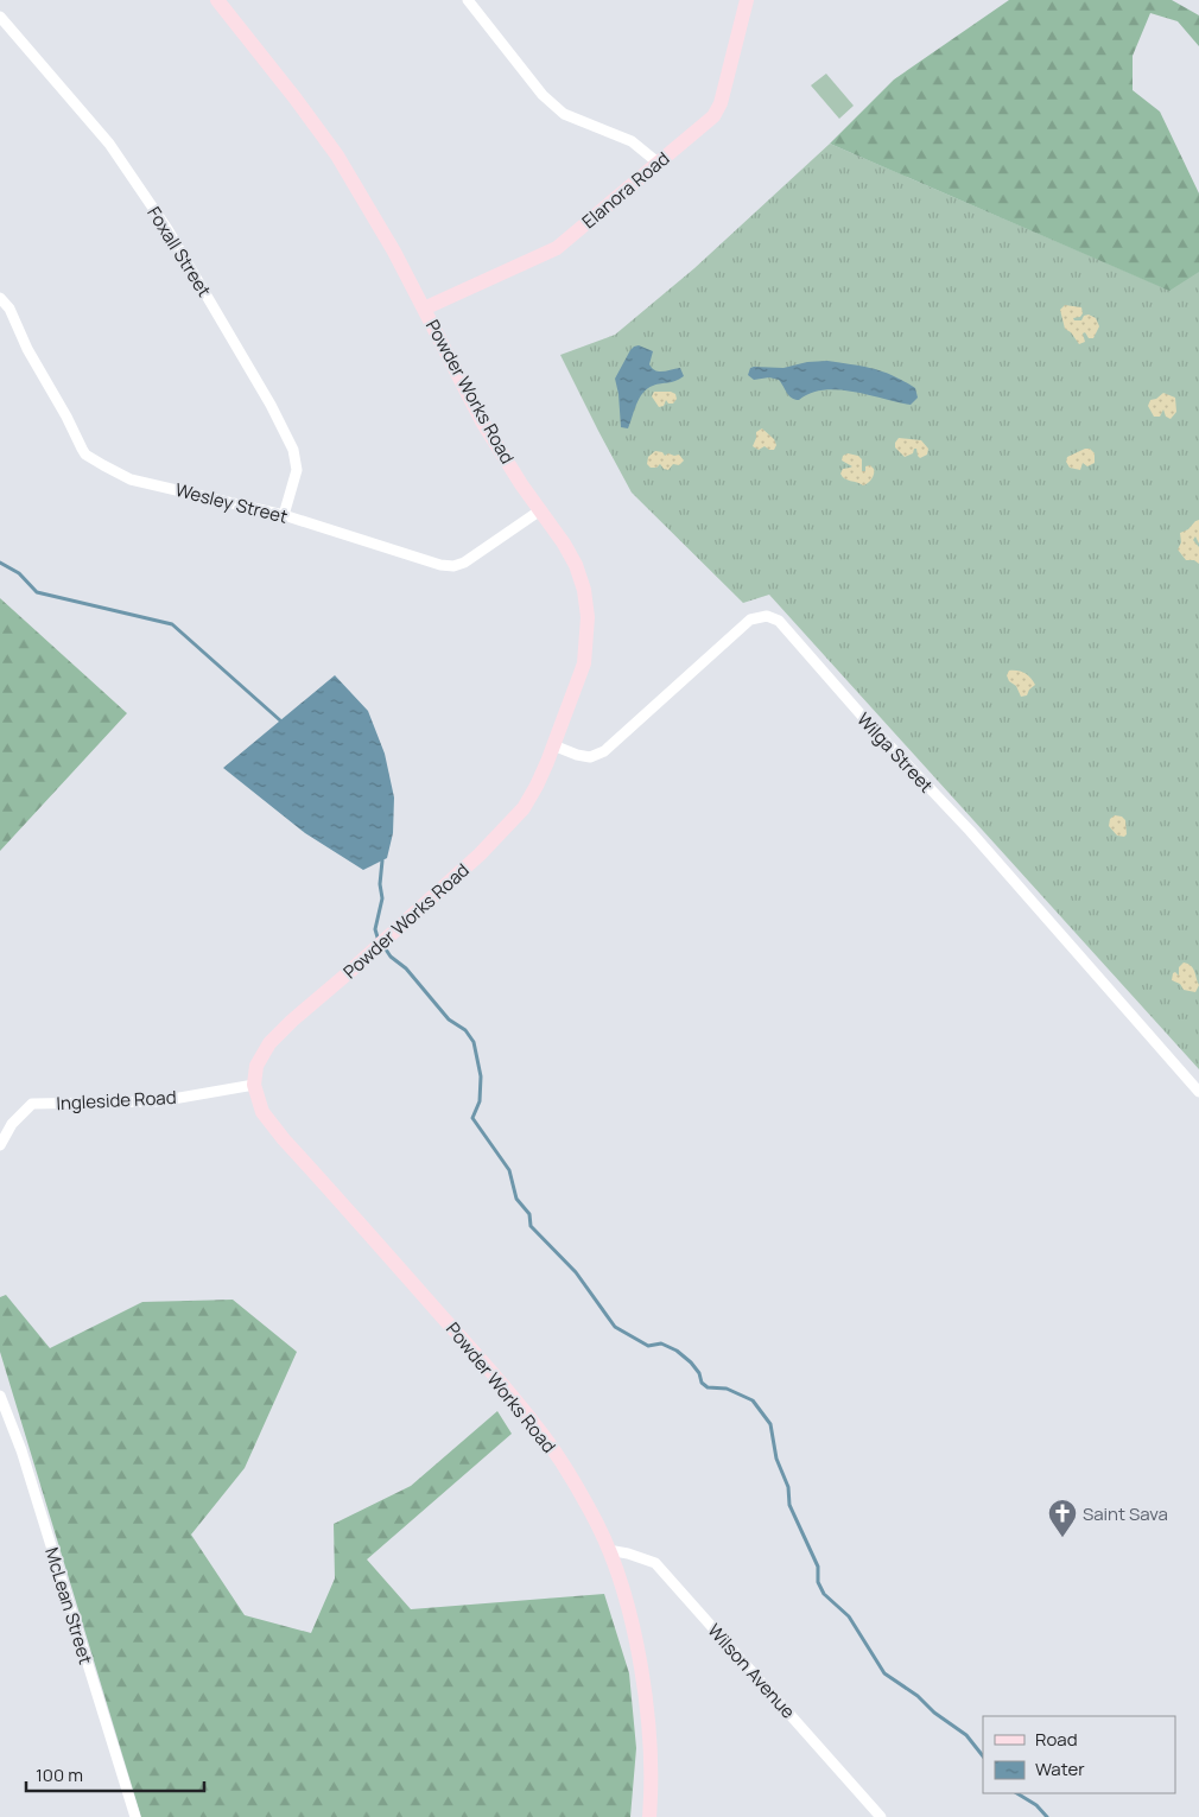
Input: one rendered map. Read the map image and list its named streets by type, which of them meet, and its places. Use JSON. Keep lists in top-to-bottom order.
{
  "streets": {
    "main road": ["Elanora Road", "Powder Works Road"],
    "street": [
      "Foxall Street",
      "Wesley Street",
      "Wilga Street",
      "Ingleside Road",
      "McLean Street",
      "Wilson Avenue"
    ]
  },
  "crossings": [
    ["Elanora Road", "Powder Works Road"],
    ["Foxall Street", "Wesley Street"],
    ["Powder Works Road", "Wesley Street"],
    ["Powder Works Road", "Wilga Street"],
    ["Powder Works Road", "Ingleside Road"],
    ["Powder Works Road", "Wilson Avenue"]
  ],
  "places": {
    "church": ["Saint Sava"]
  },
  "legend": ["Road", "Water"],
  "scale_bar": "100 m"
}
